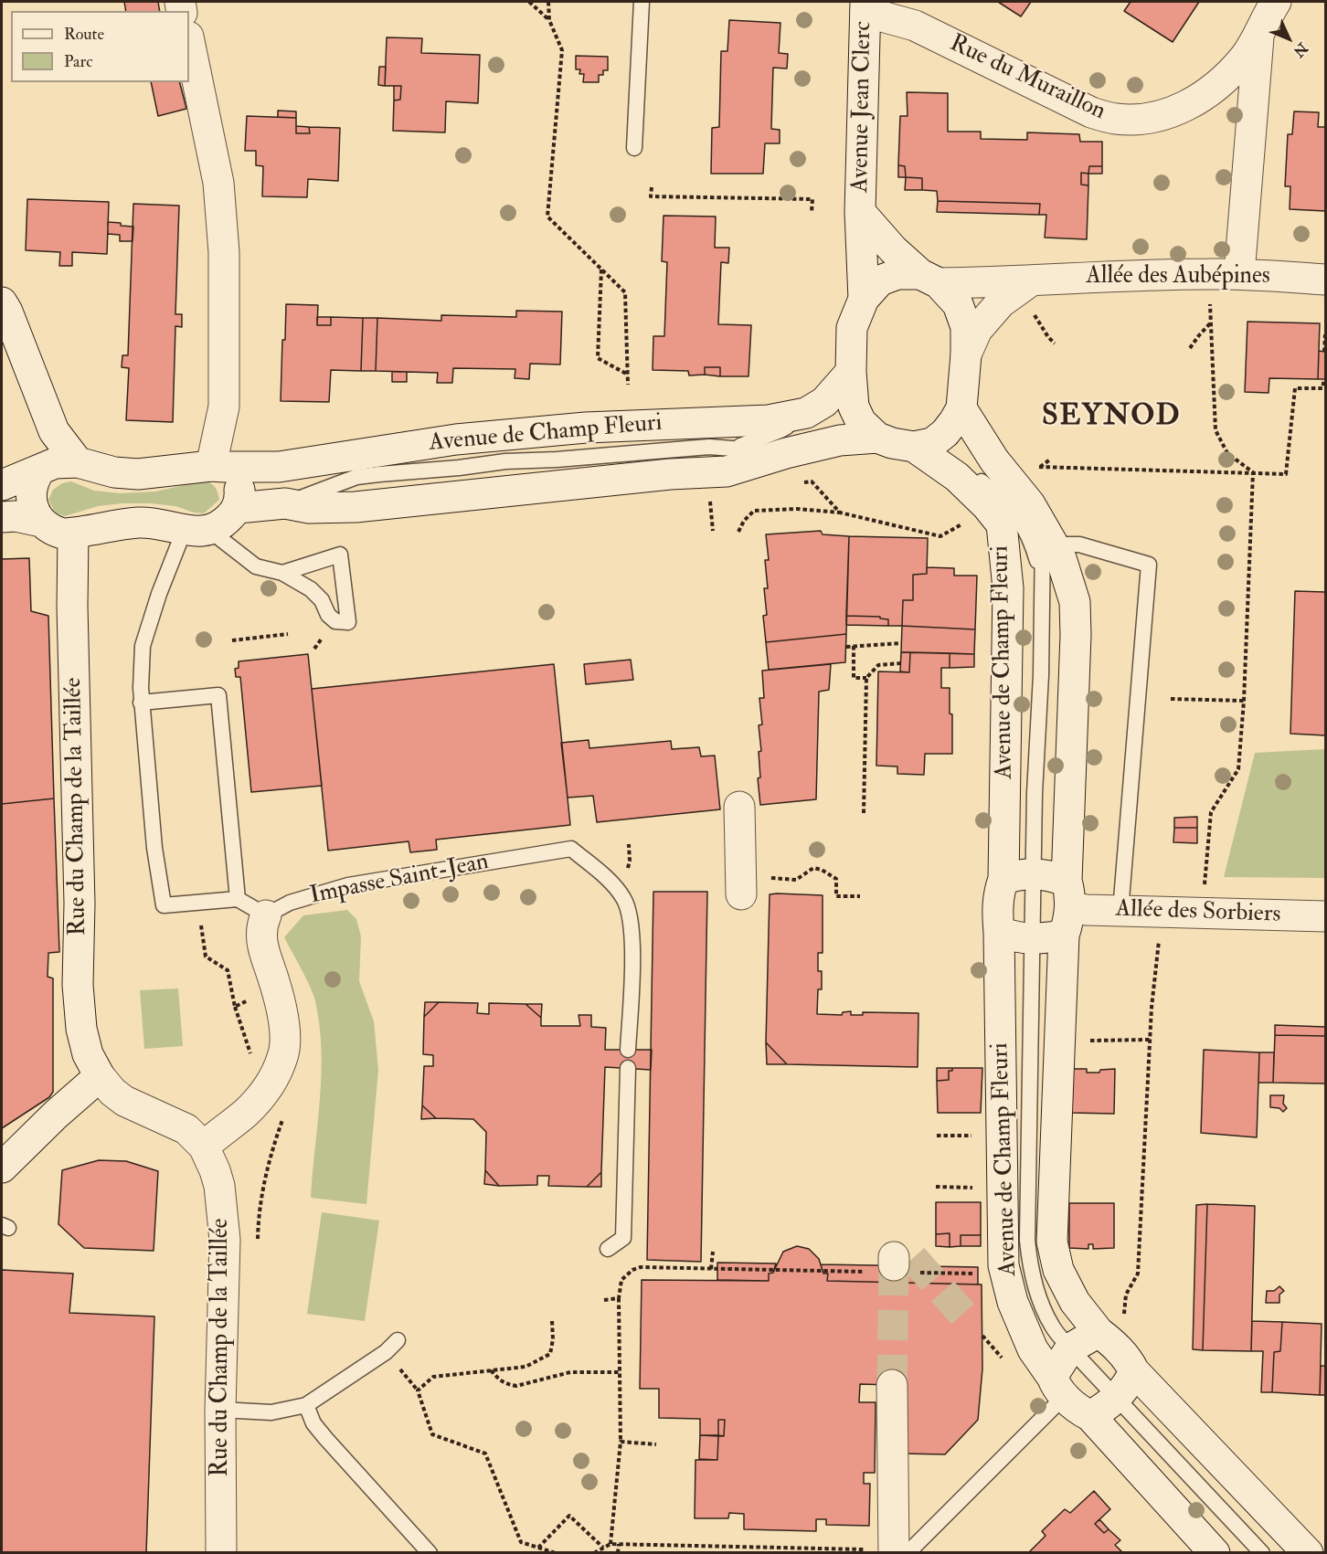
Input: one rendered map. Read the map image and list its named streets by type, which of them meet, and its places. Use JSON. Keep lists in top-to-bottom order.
{
  "streets": {
    "street": [
      "Rue du Muraillon",
      "Avenue Jean Clerc",
      "Allée des Aubépines",
      "Avenue de Champ Fleuri",
      "Rue du Champ de la Taillée",
      "Allée des Sorbiers"
    ],
    "lane": ["Impasse Saint-Jean"]
  },
  "crossings": [
    ["Rue du Muraillon", "Avenue Jean Clerc"],
    ["Rue du Muraillon", "Allée des Aubépines"],
    ["Avenue Jean Clerc", "Allée des Aubépines"],
    ["Avenue Jean Clerc", "Avenue de Champ Fleuri"],
    ["Allée des Aubépines", "Avenue de Champ Fleuri"],
    ["Avenue de Champ Fleuri", "Allée des Sorbiers"]
  ],
  "districts": ["SEYNOD"],
  "legend": ["Route", "Parc"],
  "north": "bottom right"
}
